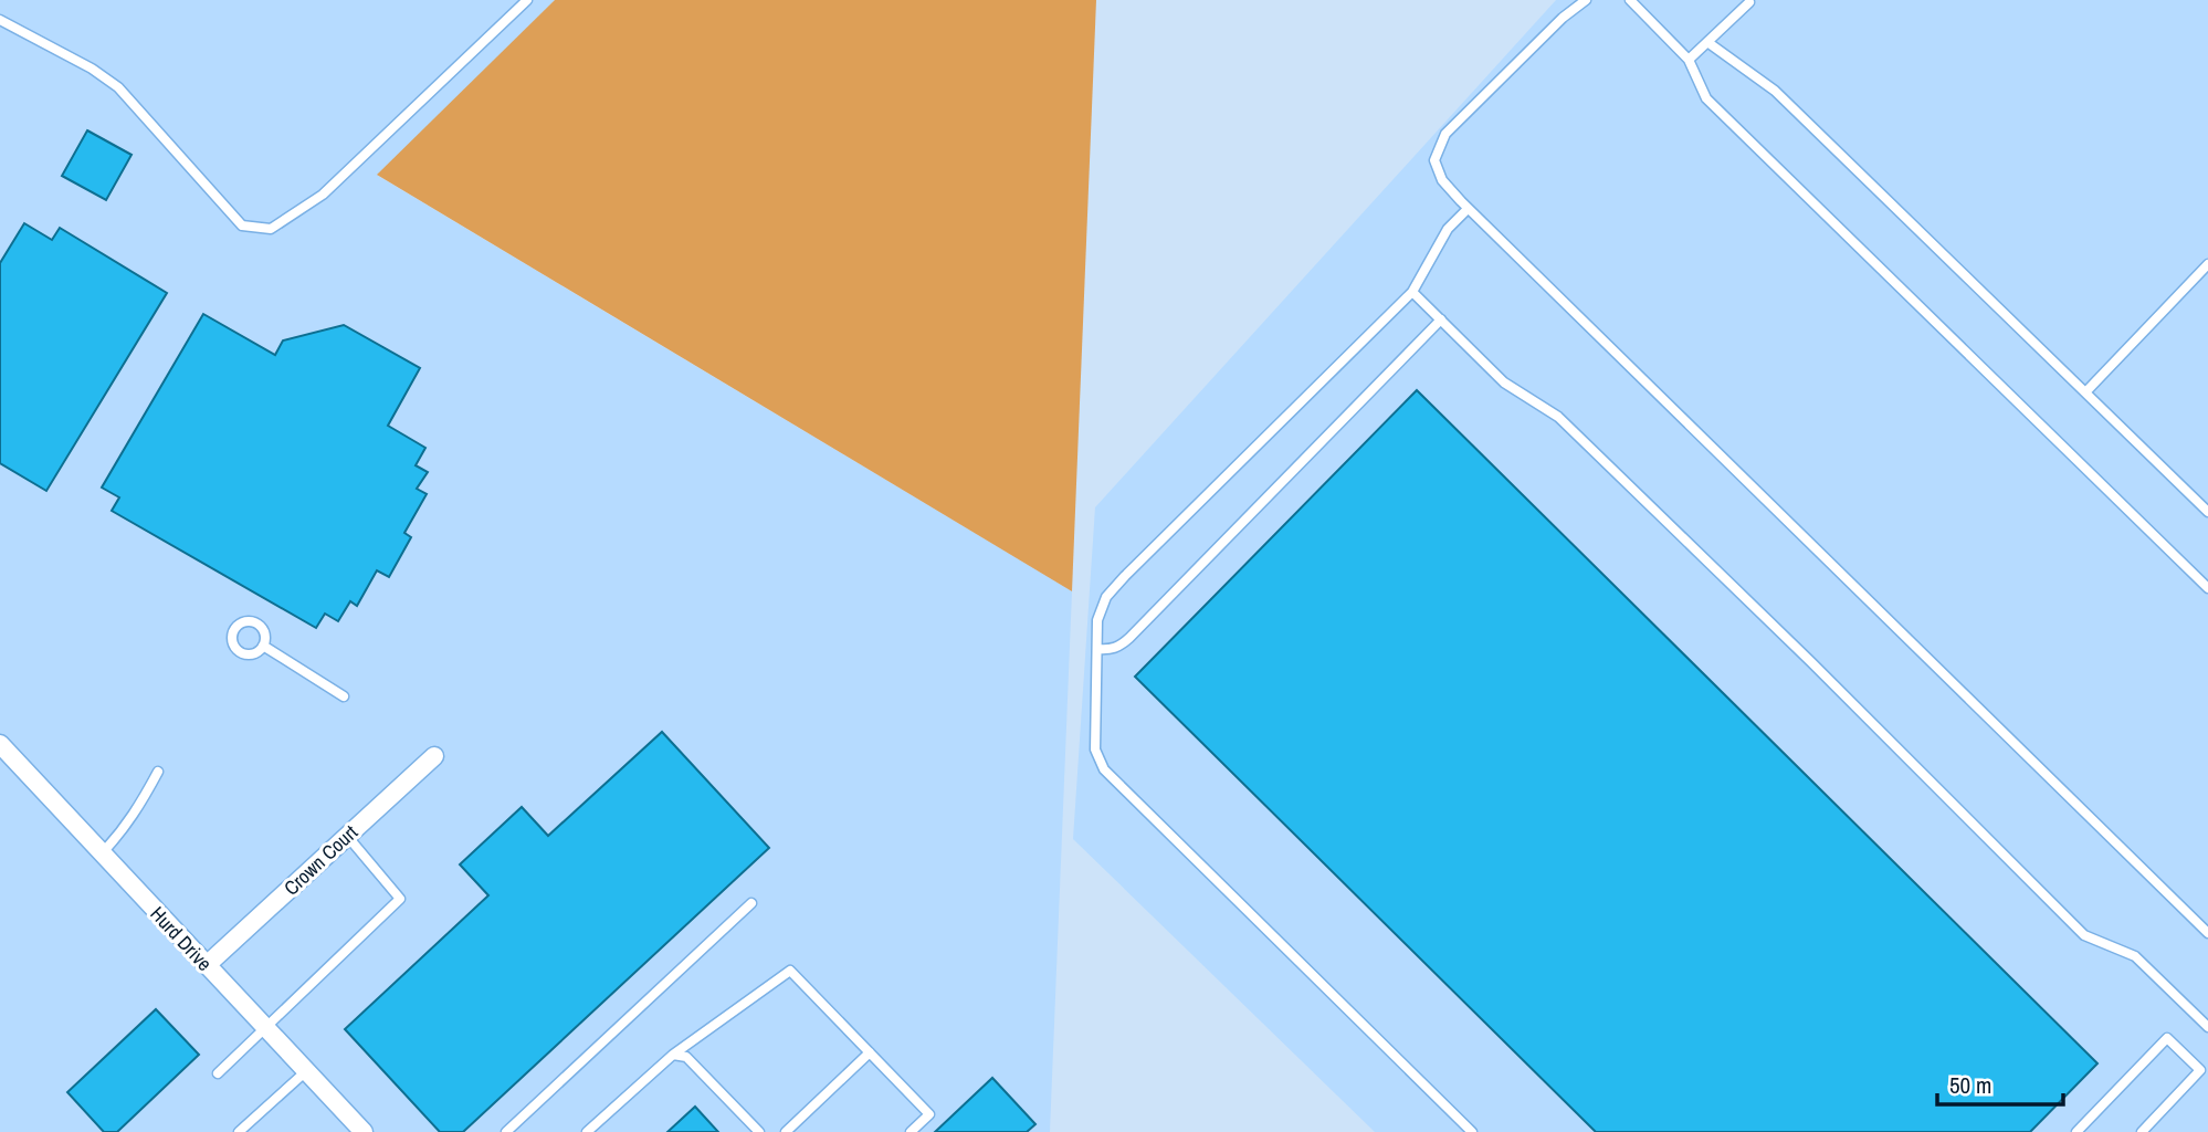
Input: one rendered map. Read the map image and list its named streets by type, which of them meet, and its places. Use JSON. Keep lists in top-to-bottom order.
{
  "streets": {
    "street": ["Crown Court", "Hurd Drive"]
  },
  "crossings": [
    ["Crown Court", "Hurd Drive"]
  ],
  "scale_bar": "50 m"
}
